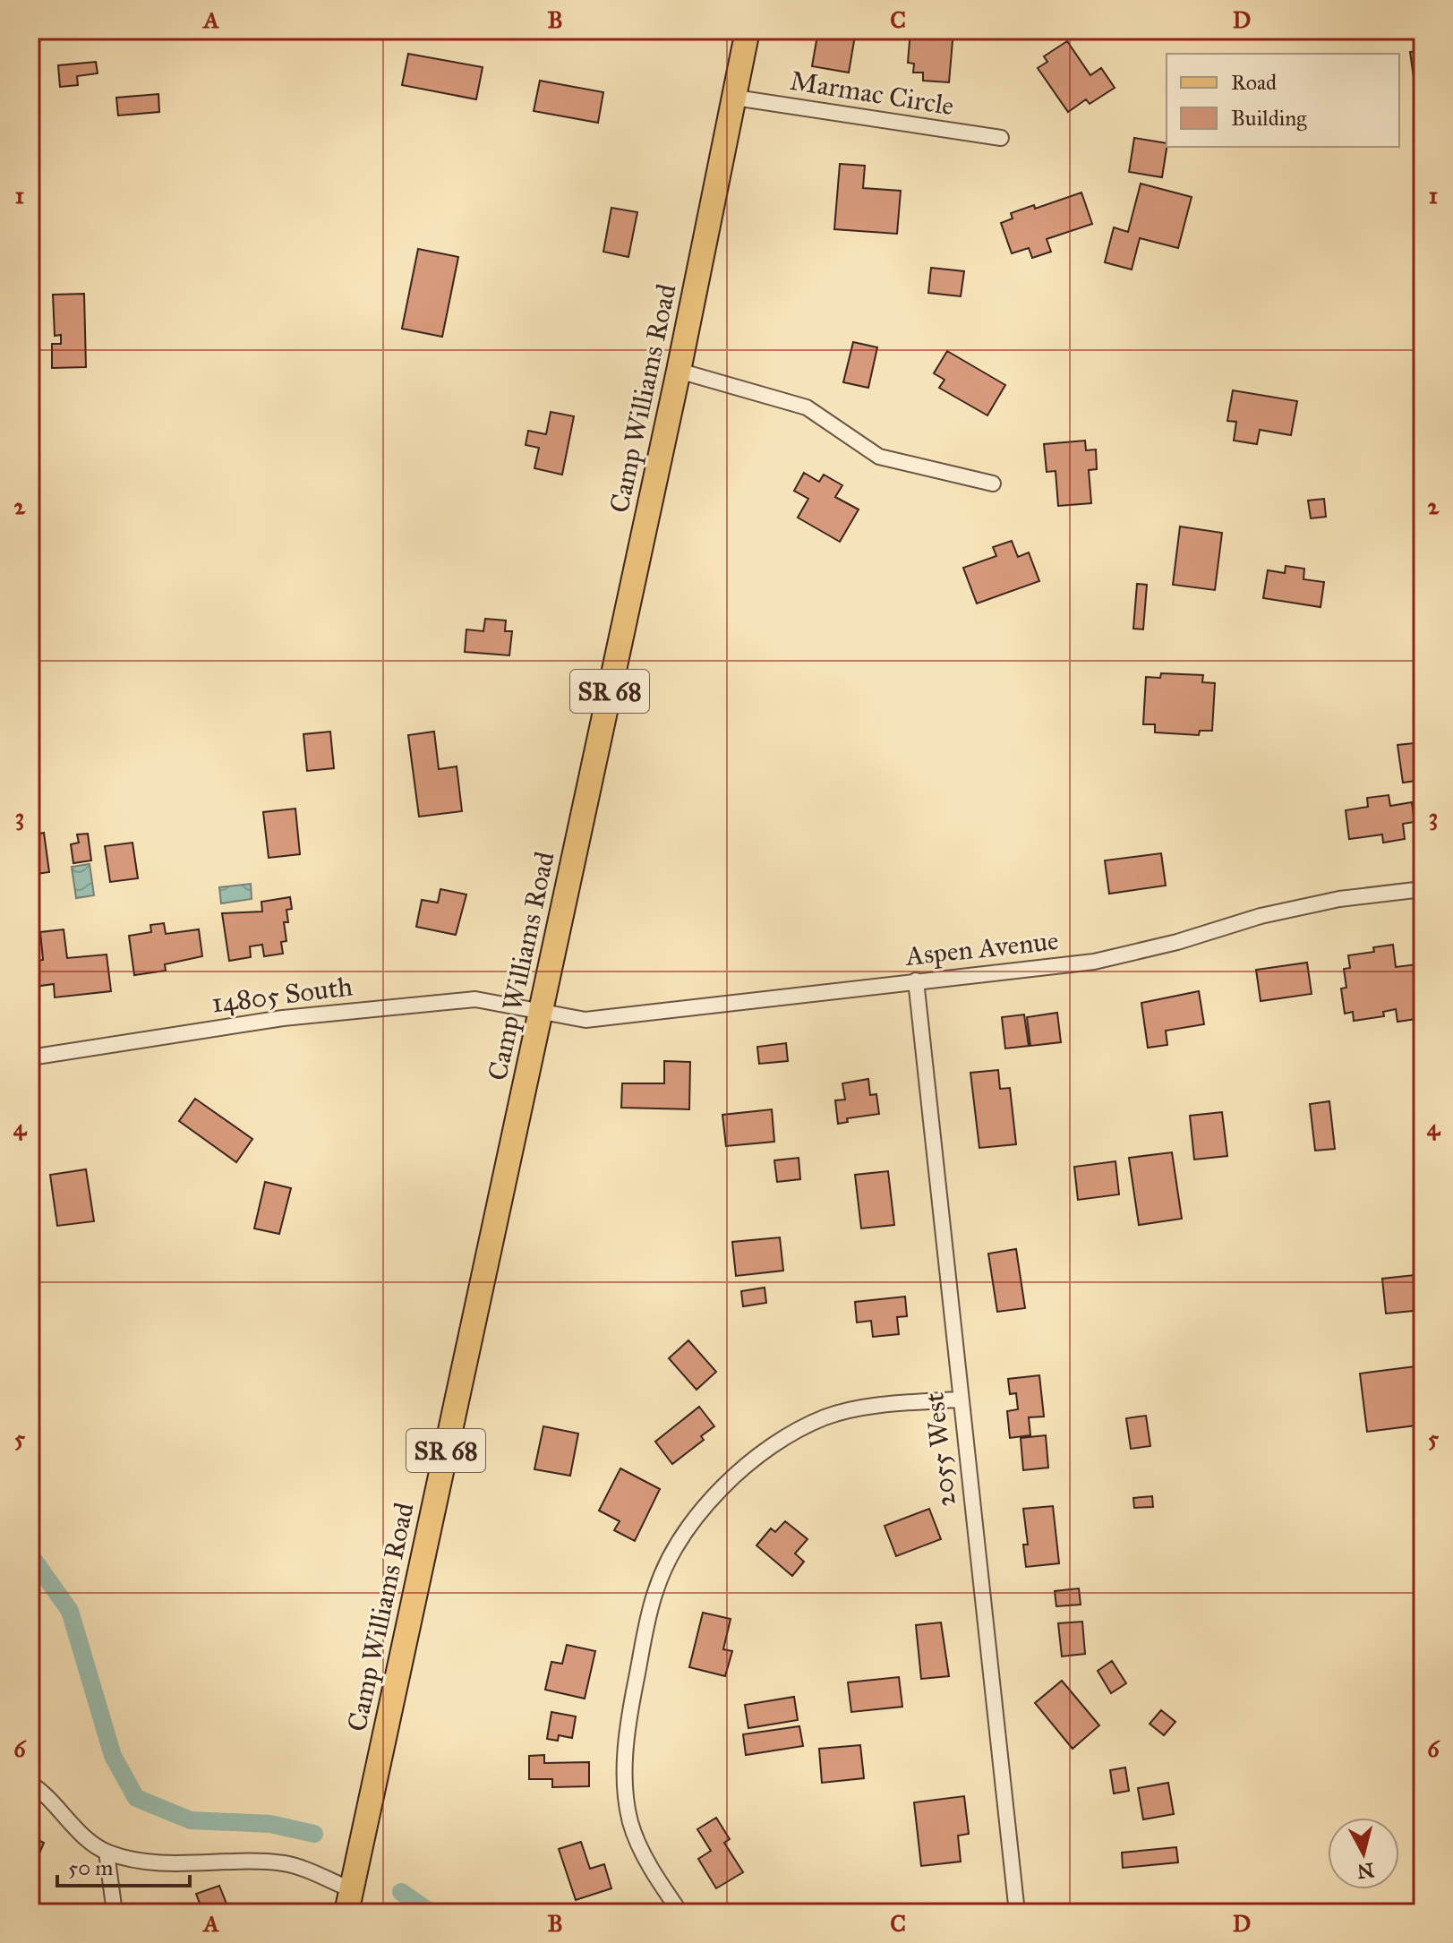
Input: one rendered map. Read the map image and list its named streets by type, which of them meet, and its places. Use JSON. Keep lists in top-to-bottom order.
{
  "streets": {
    "main road": ["Camp Williams Road", "SR 68"],
    "street": [
      "Marmac Circle",
      "Aspen Avenue",
      "14805 South",
      "2055 West"
    ]
  },
  "crossings": [
    ["Marmac Circle", "Camp Williams Road"],
    ["Camp Williams Road", "Aspen Avenue"],
    ["Camp Williams Road", "14805 South"],
    ["Aspen Avenue", "14805 South"],
    ["Aspen Avenue", "2055 West"]
  ],
  "legend": ["Road", "Building"],
  "scale_bar": "50 m",
  "north": "bottom",
  "grid": {
    "columns": [
      "A",
      "B",
      "C",
      "D"
    ],
    "rows": [
      "1",
      "2",
      "3",
      "4",
      "5",
      "6"
    ]
  }
}
